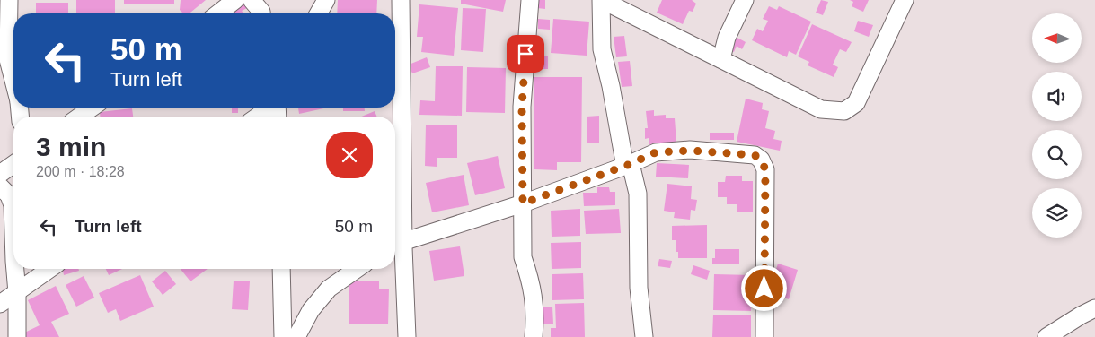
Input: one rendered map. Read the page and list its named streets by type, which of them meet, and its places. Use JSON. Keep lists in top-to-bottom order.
{
  "north": "left",
  "page": {
    "turn": ["50 m", "Turn left"],
    "heading": ["3 min", "200 m · 18:28"],
    "list": [
      {
        "name": "Turn left",
        "value": "50 m"
      }
    ]
  }
}
